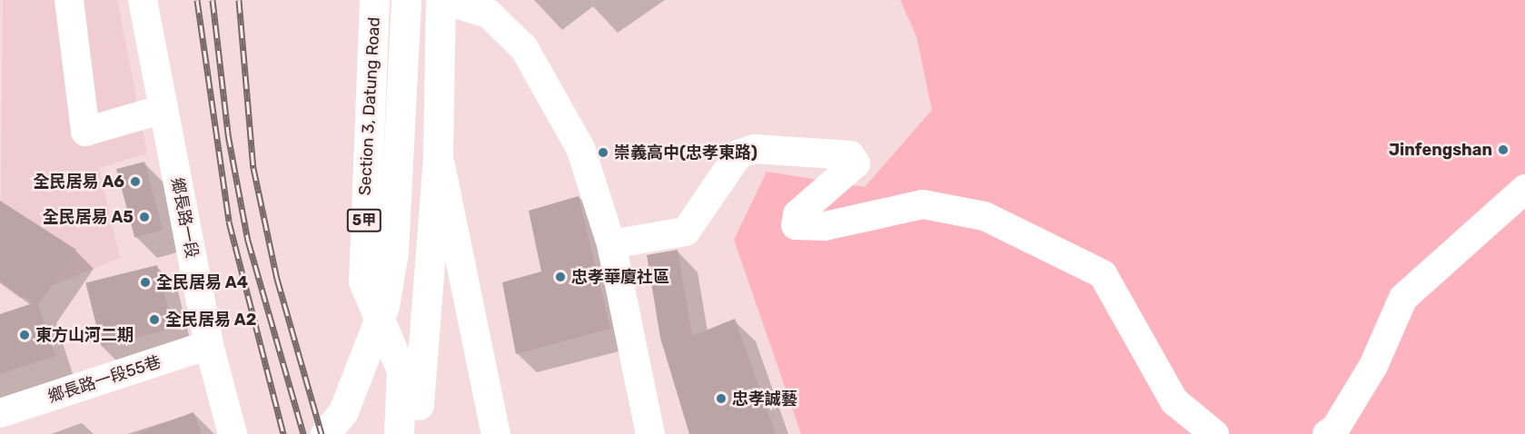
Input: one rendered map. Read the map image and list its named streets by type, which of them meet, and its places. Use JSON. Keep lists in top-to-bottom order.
{
  "streets": {
    "main road": ["Section 3, Datung Road", "5甲"],
    "street": ["鄉長路一段", "鄉長路一段55巷"]
  },
  "crossings": [
    ["鄉長路一段", "鄉長路一段55巷"]
  ],
  "places": [
    "Jinfengshan",
    "崇義高中(忠孝東路)",
    "全民居易 A6",
    "全民居易 A5",
    "忠孝華廈社區",
    "全民居易 A4",
    "全民居易 A2",
    "東方山河二期",
    "忠孝誠藝"
  ]
}
